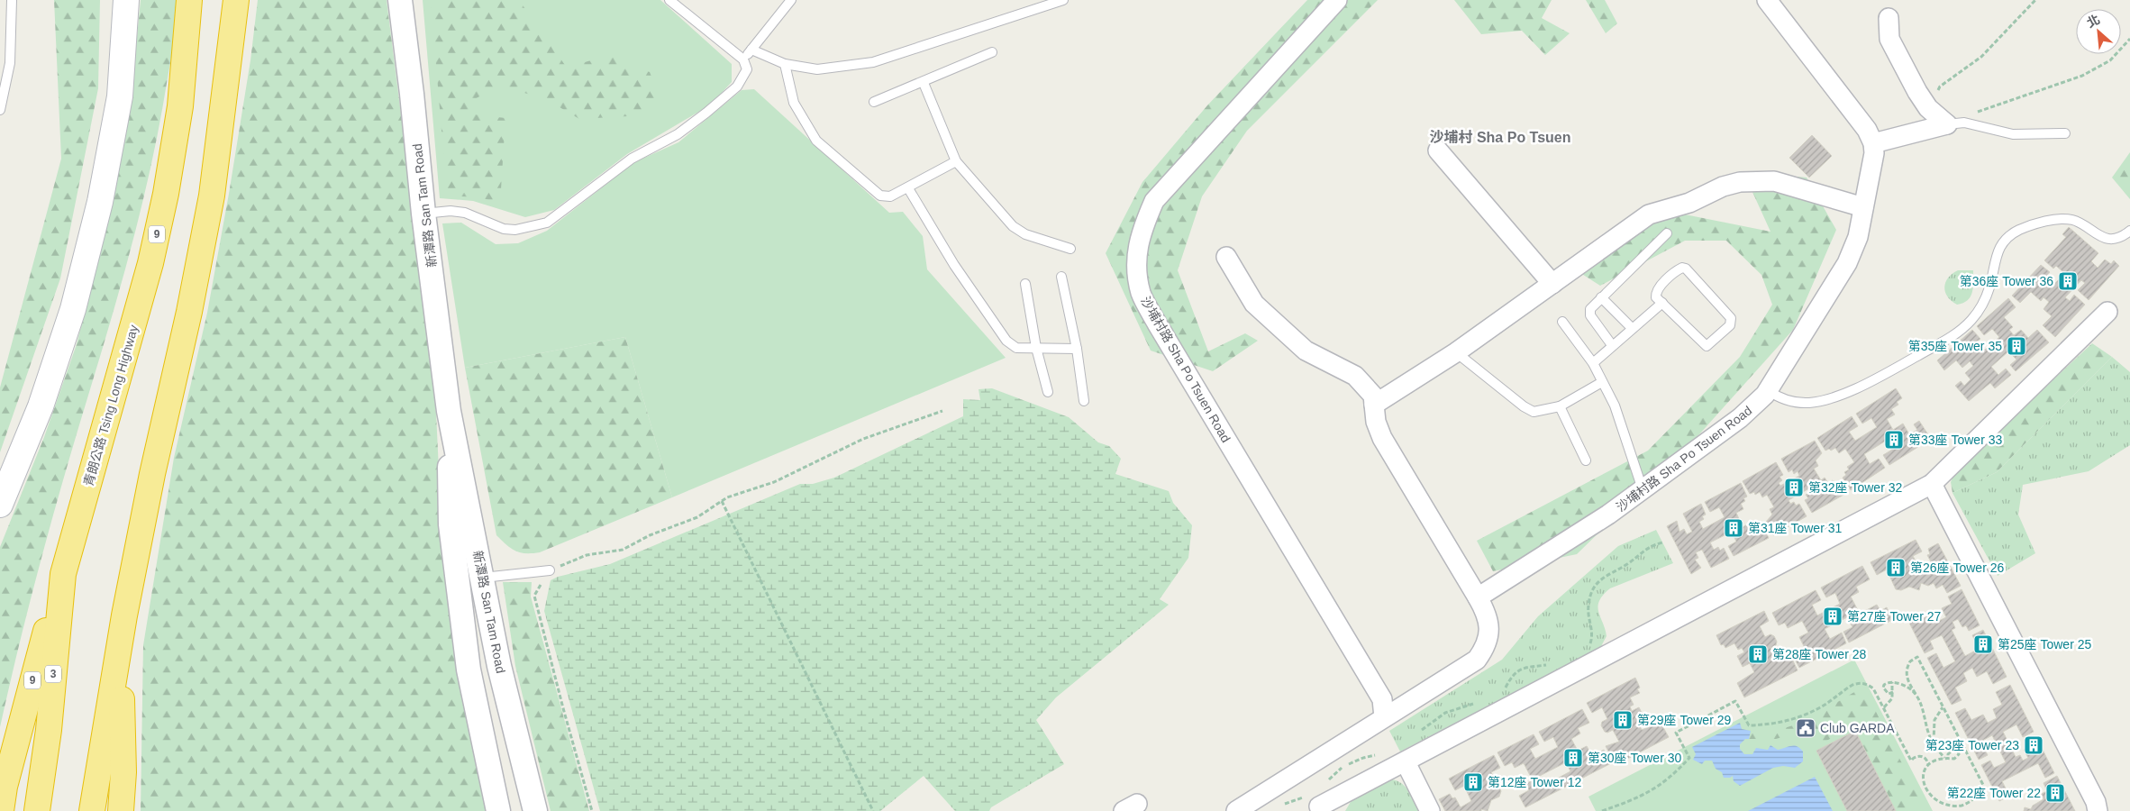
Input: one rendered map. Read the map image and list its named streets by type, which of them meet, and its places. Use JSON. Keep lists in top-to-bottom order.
{
  "streets": {
    "highway": ["9", "青朗公路 Tsing Long Highway", "3"],
    "street": ["新潭路 San Tam Road", "沙埔村路 Sha Po Tsuen Road"]
  },
  "crossings": [
    ["9", "青朗公路 Tsing Long Highway"]
  ],
  "districts": ["沙埔村 Sha Po Tsuen"],
  "places": {
    "building": [
      "第36座 Tower 36",
      "第35座 Tower 35",
      "第33座 Tower 33",
      "第32座 Tower 32",
      "第31座 Tower 31",
      "第26座 Tower 26",
      "第27座 Tower 27",
      "第25座 Tower 25",
      "第28座 Tower 28",
      "第29座 Tower 29",
      "第23座 Tower 23",
      "第30座 Tower 30",
      "第12座 Tower 12",
      "第22座 Tower 22"
    ],
    "public building": ["Club GARDA"]
  },
  "north": "top left"
}
